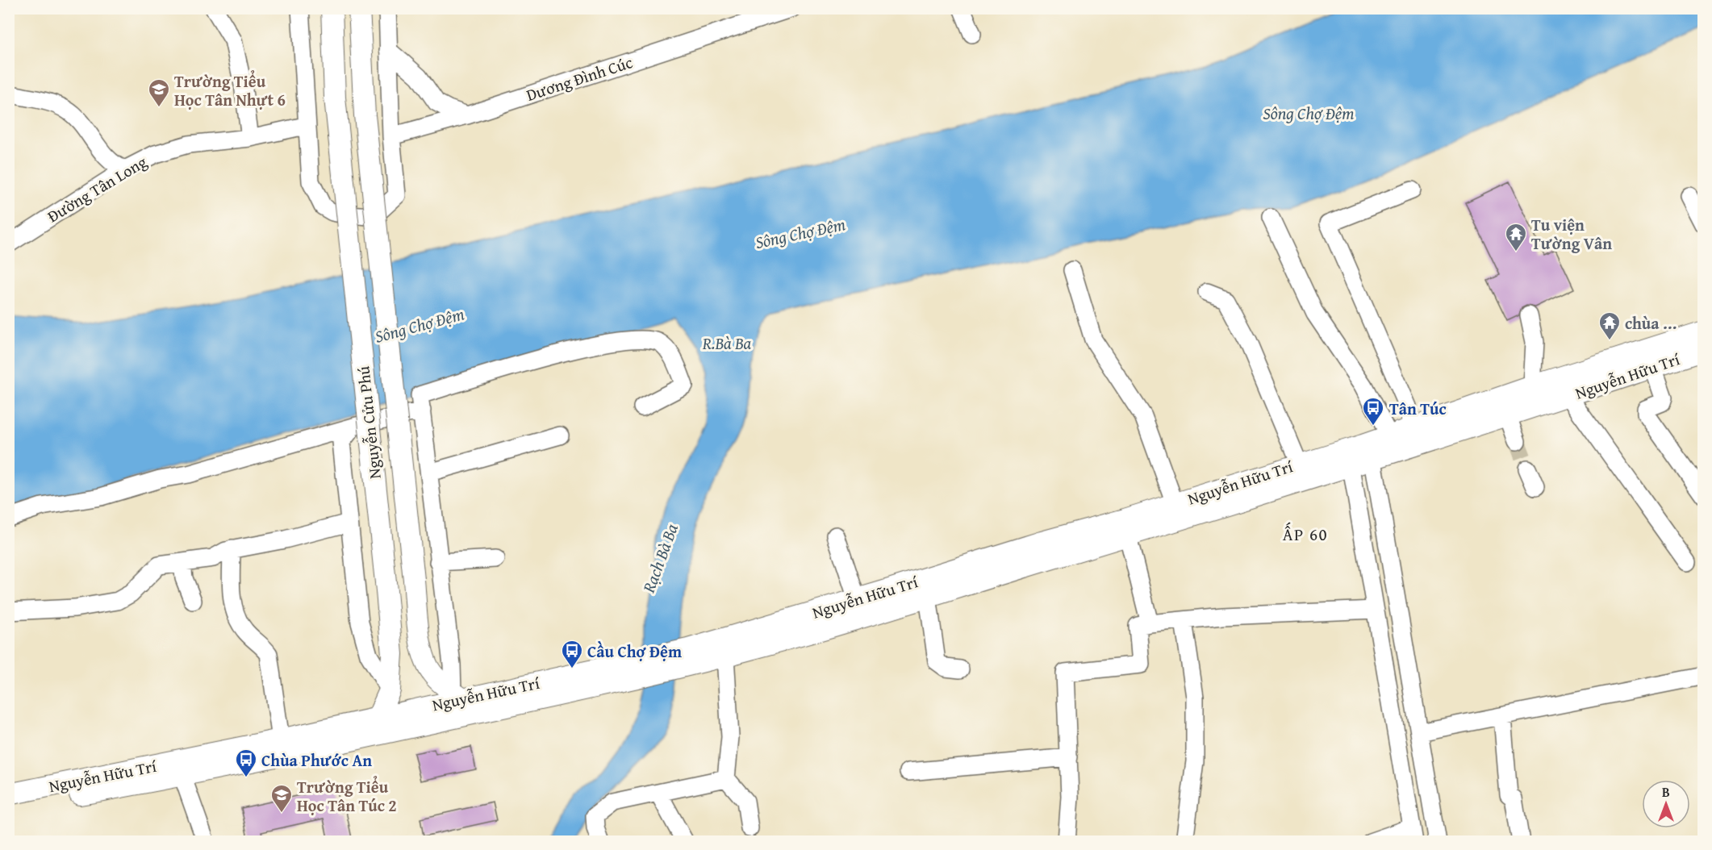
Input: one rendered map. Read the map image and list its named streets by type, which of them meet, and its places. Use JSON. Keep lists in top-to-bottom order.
{
  "streets": {
    "main road": ["Nguyễn Hữu Trí", "Nguyễn Cửu Phú"],
    "street": ["Dương Đình Cúc", "Đường Tân Long"]
  },
  "crossings": [
    ["Nguyễn Hữu Trí", "Nguyễn Cửu Phú"]
  ],
  "districts": ["ẤP 60"],
  "water": ["Sông Chợ Đệm", "R.Bà Ba", "Rạch Bà Ba"],
  "places": {
    "school or university": ["Trường Tiểu Học Tân Nhựt 6", "Trường Tiểu Học Tân Túc 2"],
    "temple": ["Tu viện Tường Vân", "chùa …"],
    "bus stop": ["Tân Túc", "Cầu Chợ Đệm", "Chùa Phước An"]
  },
  "north": "top"
}
